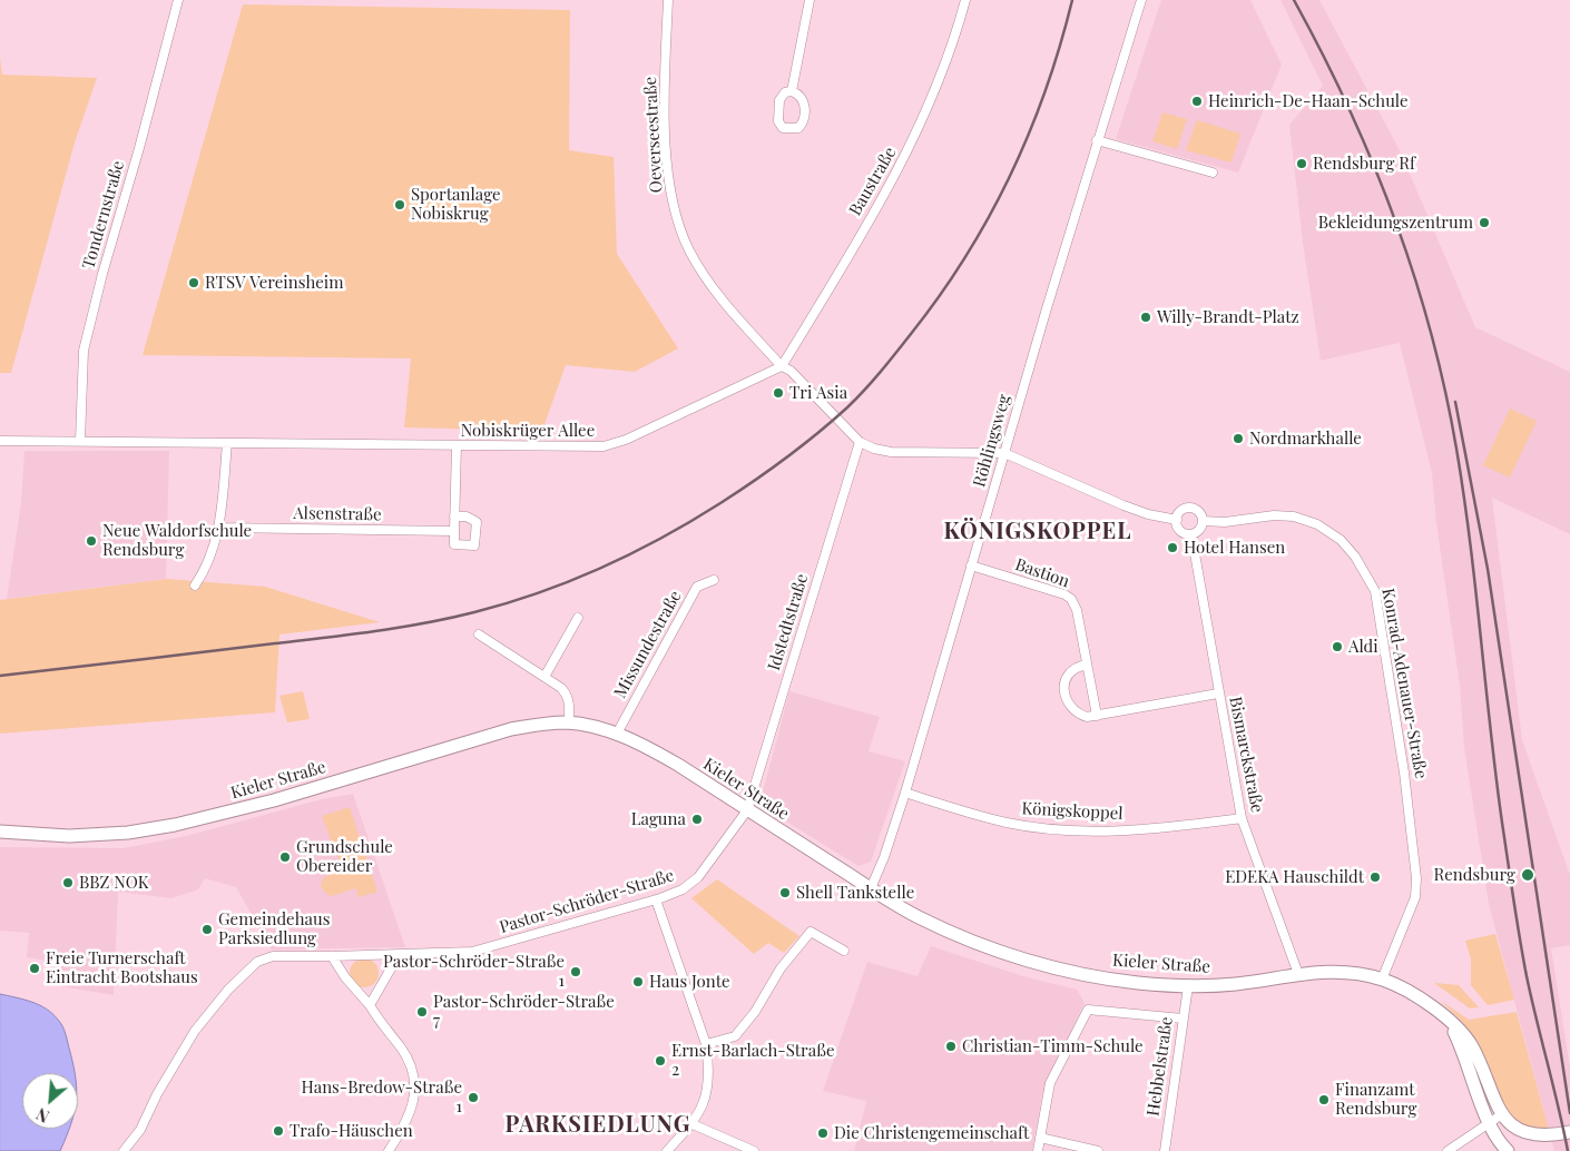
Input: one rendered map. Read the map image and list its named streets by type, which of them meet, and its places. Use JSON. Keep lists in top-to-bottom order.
{
  "streets": {
    "main road": ["Kieler Straße"],
    "street": [
      "Oeverseestraße",
      "Baustraße",
      "Tondernstraße",
      "Nobiskrüger Allee",
      "Röhlingsweg",
      "Alsenstraße",
      "Bastion",
      "Idstedtstraße",
      "Missundestraße",
      "Konrad-Adenauer-Straße",
      "Bismarckstraße",
      "Königskoppel",
      "Pastor-Schröder-Straße",
      "Hebbelstraße"
    ]
  },
  "crossings": [
    ["Oeverseestraße", "Baustraße"],
    ["Oeverseestraße", "Nobiskrüger Allee"],
    ["Baustraße", "Nobiskrüger Allee"],
    ["Tondernstraße", "Nobiskrüger Allee"],
    ["Röhlingsweg", "Bastion"],
    ["Röhlingsweg", "Kieler Straße"],
    ["Röhlingsweg", "Königskoppel"],
    ["Idstedtstraße", "Kieler Straße"],
    ["Idstedtstraße", "Pastor-Schröder-Straße"],
    ["Missundestraße", "Kieler Straße"],
    ["Konrad-Adenauer-Straße", "Bismarckstraße"],
    ["Konrad-Adenauer-Straße", "Kieler Straße"],
    ["Bismarckstraße", "Kieler Straße"],
    ["Bismarckstraße", "Königskoppel"],
    ["Kieler Straße", "Pastor-Schröder-Straße"],
    ["Kieler Straße", "Hebbelstraße"]
  ],
  "districts": ["KÖNIGSKOPPEL", "PARKSIEDLUNG"],
  "places": [
    "Heinrich-De-Haan-Schule",
    "Rendsburg Rf",
    "Sportanlage Nobiskrug",
    "Bekleidungszentrum",
    "RTSV Vereinsheim",
    "Willy-Brandt-Platz",
    "Tri Asia",
    "Nordmarkhalle",
    "Neue Waldorfschule Rendsburg",
    "Hotel Hansen",
    "Aldi",
    "Laguna",
    "Grundschule Obereider",
    "Rendsburg",
    "EDEKA Hauschildt",
    "BBZ NOK",
    "Shell Tankstelle",
    "Gemeindehaus Parksiedlung",
    "Freie Turnerschaft Eintracht Bootshaus",
    "Pastor-Schröder-Straße 1",
    "Haus Jonte",
    "Pastor-Schröder-Straße 7",
    "Christian-Timm-Schule",
    "Ernst-Barlach-Straße 2",
    "Hans-Bredow-Straße 1",
    "Finanzamt Rendsburg",
    "Trafo-Häuschen",
    "Die Christengemeinschaft"
  ],
  "north": "bottom left"
}
